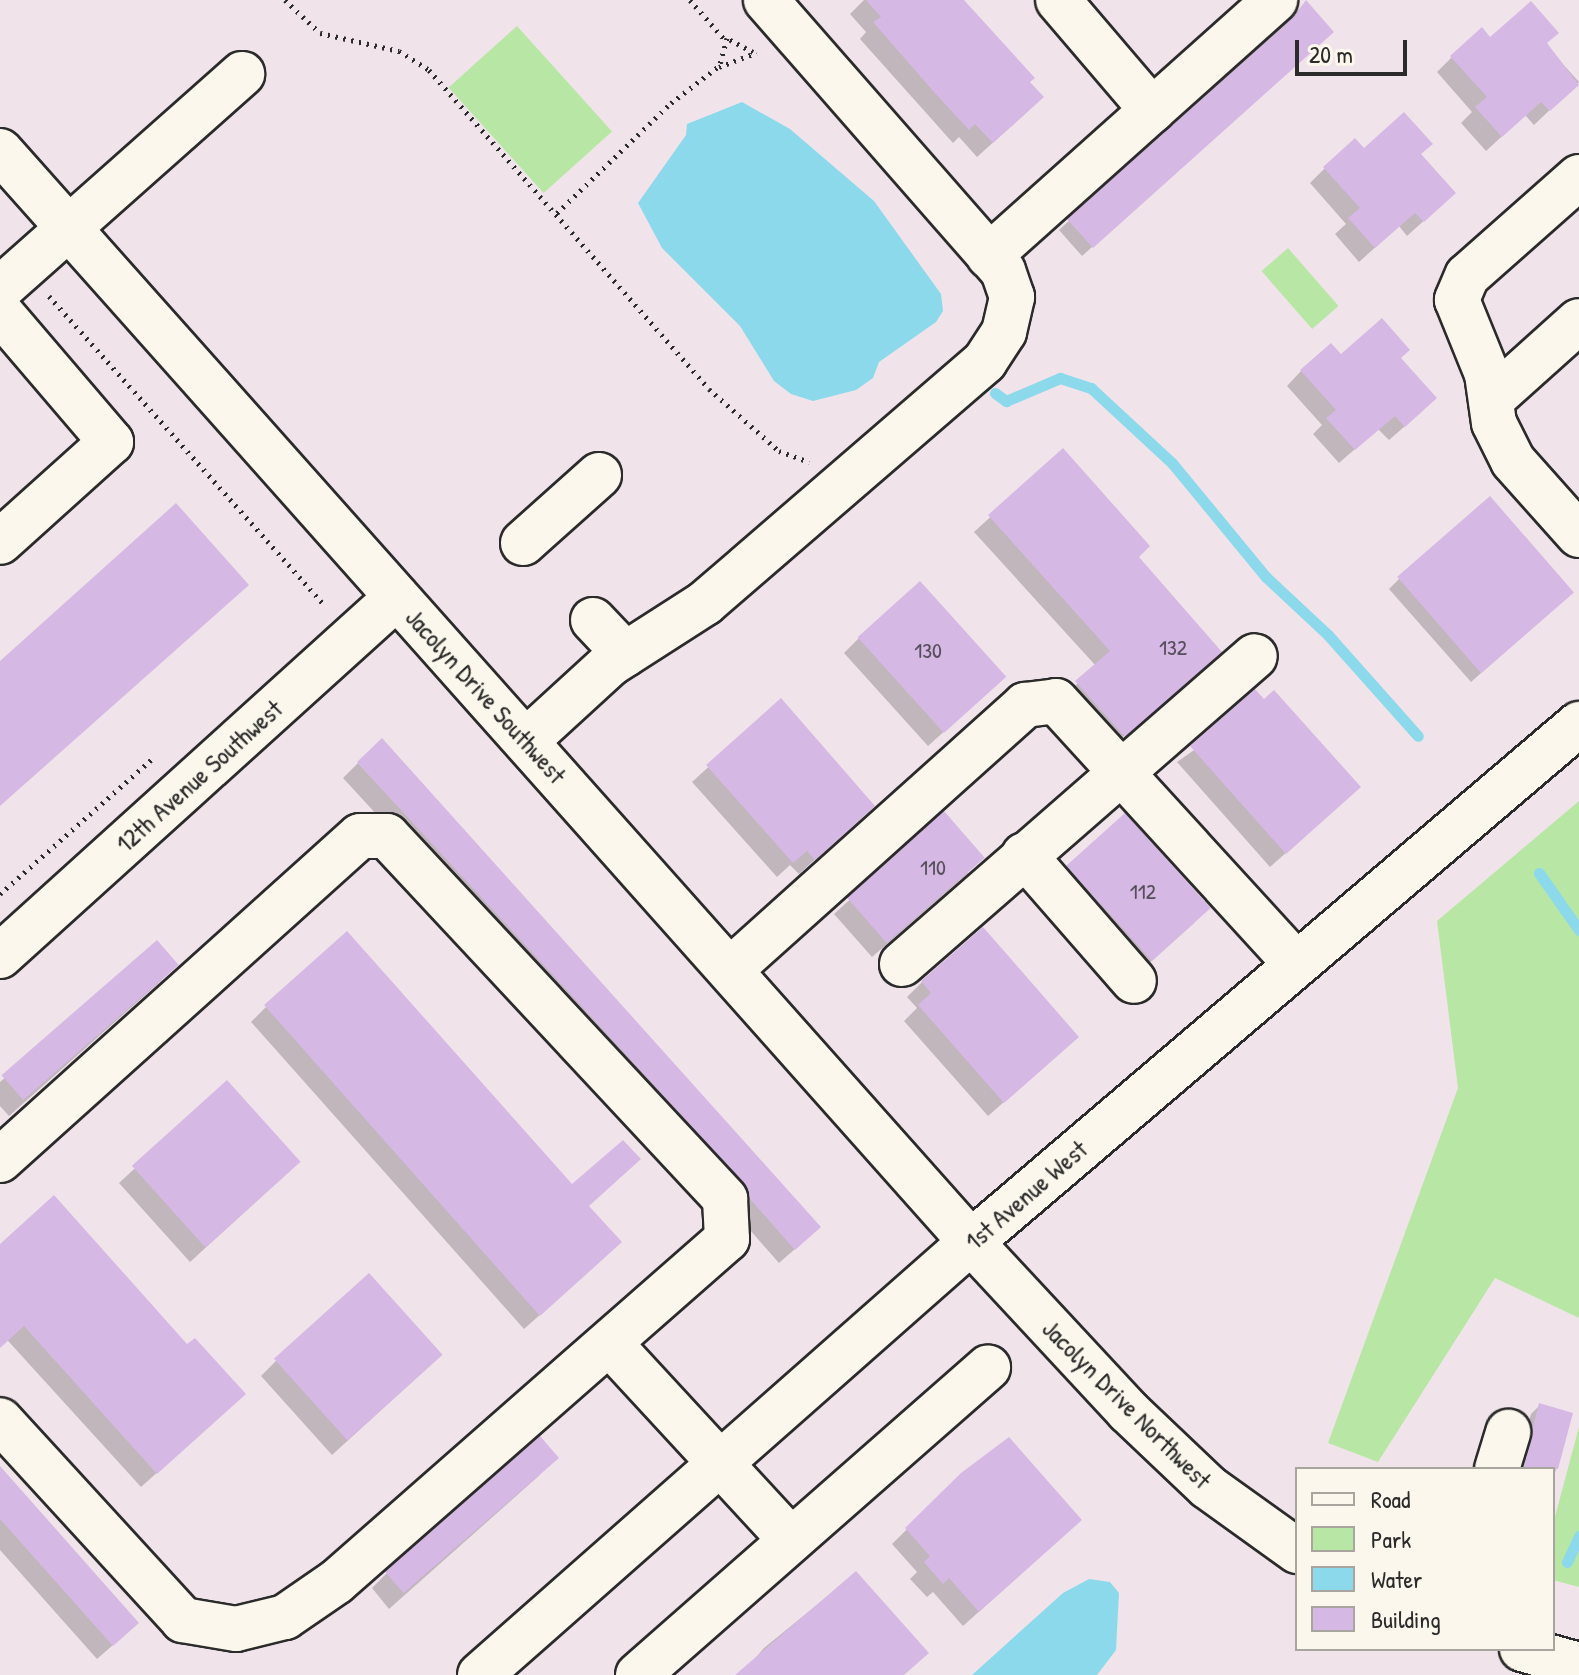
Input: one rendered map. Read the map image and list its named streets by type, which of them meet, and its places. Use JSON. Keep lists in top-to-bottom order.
{
  "streets": {
    "street": [
      "Jacolyn Drive Southwest",
      "12th Avenue Southwest",
      "1st Avenue West",
      "Jacolyn Drive Northwest"
    ]
  },
  "crossings": [
    ["Jacolyn Drive Southwest", "12th Avenue Southwest"],
    ["Jacolyn Drive Southwest", "1st Avenue West"],
    ["Jacolyn Drive Southwest", "Jacolyn Drive Northwest"],
    ["1st Avenue West", "Jacolyn Drive Northwest"]
  ],
  "house_numbers": [
    "132",
    "130",
    "110",
    "112"
  ],
  "legend": [
    "Road",
    "Park",
    "Water",
    "Building"
  ],
  "scale_bar": "20 m"
}
